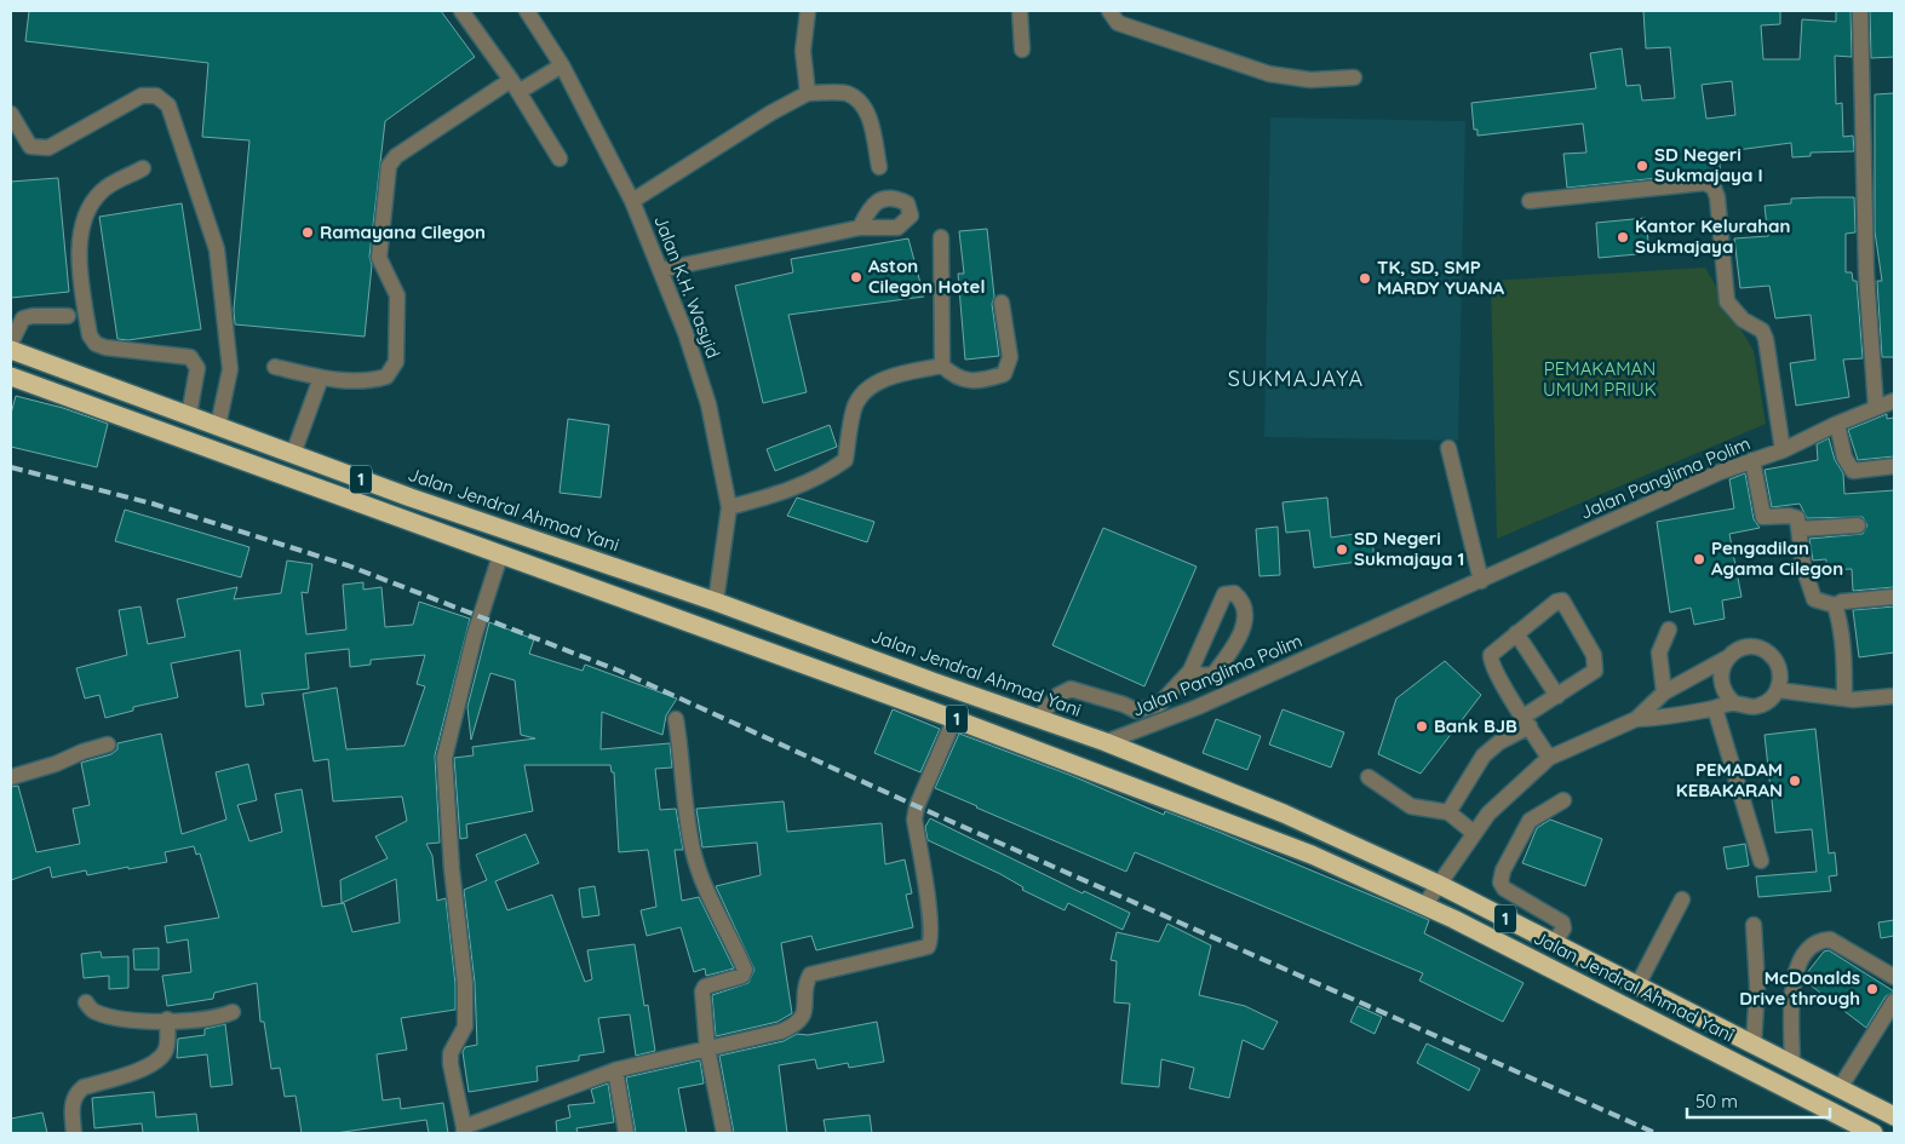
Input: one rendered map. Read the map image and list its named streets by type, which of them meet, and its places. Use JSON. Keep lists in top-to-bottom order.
{
  "streets": {
    "highway": ["1", "Jalan Jendral Ahmad Yani"],
    "street": ["Jalan K.H. Wasyid", "Jalan Panglima Polim"]
  },
  "crossings": [
    ["Jalan K.H. Wasyid", "Jalan Jendral Ahmad Yani"],
    ["Jalan Panglima Polim", "Jalan Jendral Ahmad Yani"]
  ],
  "districts": ["SUKMAJAYA"],
  "parks": ["PEMAKAMAN UMUM PRIUK"],
  "places": [
    "SD Negeri Sukmajaya I",
    "Ramayana Cilegon",
    "Kantor Kelurahan Sukmajaya",
    "Aston Cilegon Hotel",
    "TK, SD, SMP MARDY YUANA",
    "SD Negeri Sukmajaya 1",
    "Pengadilan Agama Cilegon",
    "Bank BJB",
    "PEMADAM KEBAKARAN",
    "McDonalds Drive through"
  ],
  "scale_bar": "50 m"
}
